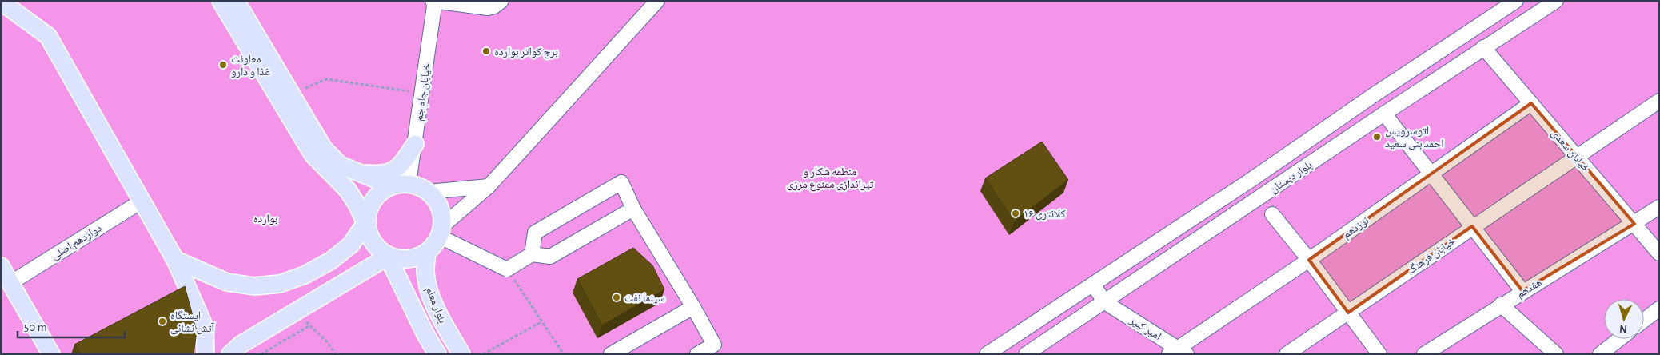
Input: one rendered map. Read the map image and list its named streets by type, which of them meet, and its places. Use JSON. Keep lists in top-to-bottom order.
{
  "streets": {
    "main road": ["بلوار معلم"],
    "street": [
      "خیابان جام جم",
      "خیابان سعدی",
      "بلوار دبستان",
      "نوزدهم",
      "دوازدهم اصلی",
      "خیابان فرهنگ",
      "هفدهم",
      "امیر کبیر"
    ]
  },
  "crossings": [
    ["خیابان جام جم", "بلوار معلم"],
    ["خیابان سعدی", "بلوار دبستان"],
    ["خیابان سعدی", "نوزدهم"],
    ["خیابان سعدی", "خیابان فرهنگ"],
    ["خیابان سعدی", "هفدهم"],
    ["بلوار دبستان", "امیر کبیر"],
    ["نوزدهم", "امیر کبیر"]
  ],
  "parks": ["منطقه شکار و تیراندازی ممنوع مرزی", "بوارده"],
  "places": [
    "برج کواتر بوارده",
    "معاونت غذا و دارو",
    "اتوسرویس احمد بنی سعید",
    "کلانتری ۱۶",
    "سینما نفت",
    "ایستگاه آتش نشانی"
  ],
  "scale_bar": "50 m",
  "north": "bottom"
}
